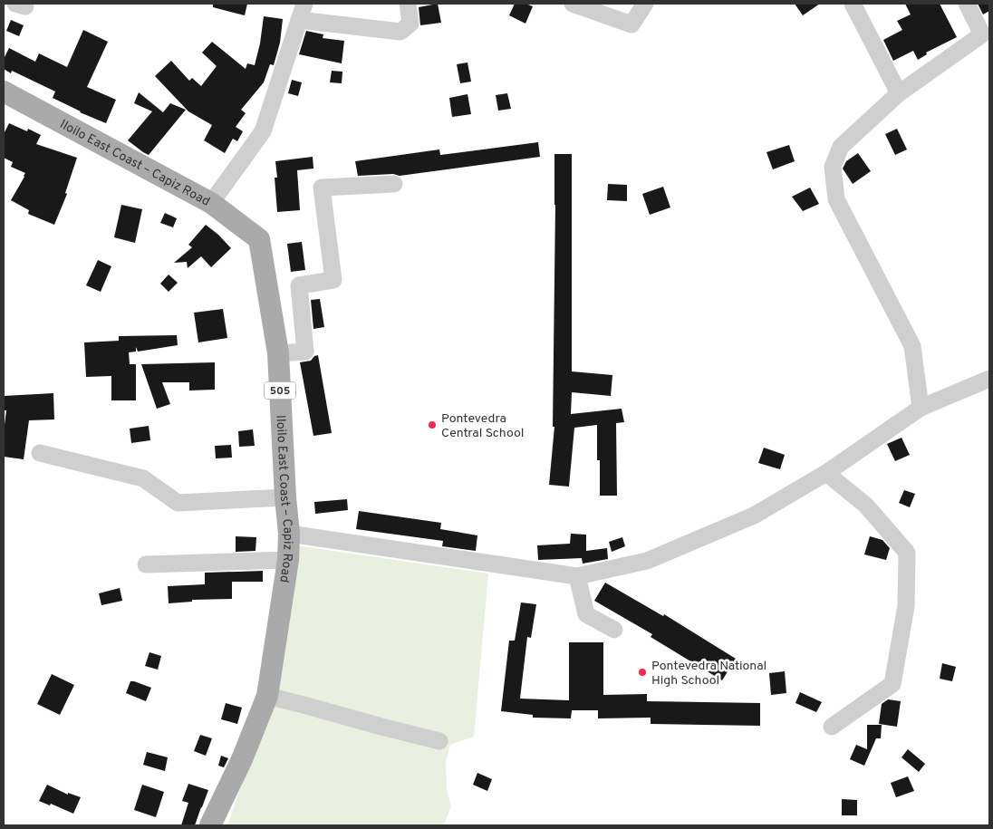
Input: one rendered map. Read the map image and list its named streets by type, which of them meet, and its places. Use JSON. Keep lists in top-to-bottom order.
{
  "streets": {
    "main road": ["Iloilo East Coast – Capiz Road", "505"]
  },
  "places": ["Pontevedra Central School", "Pontevedra National High School"]
}
